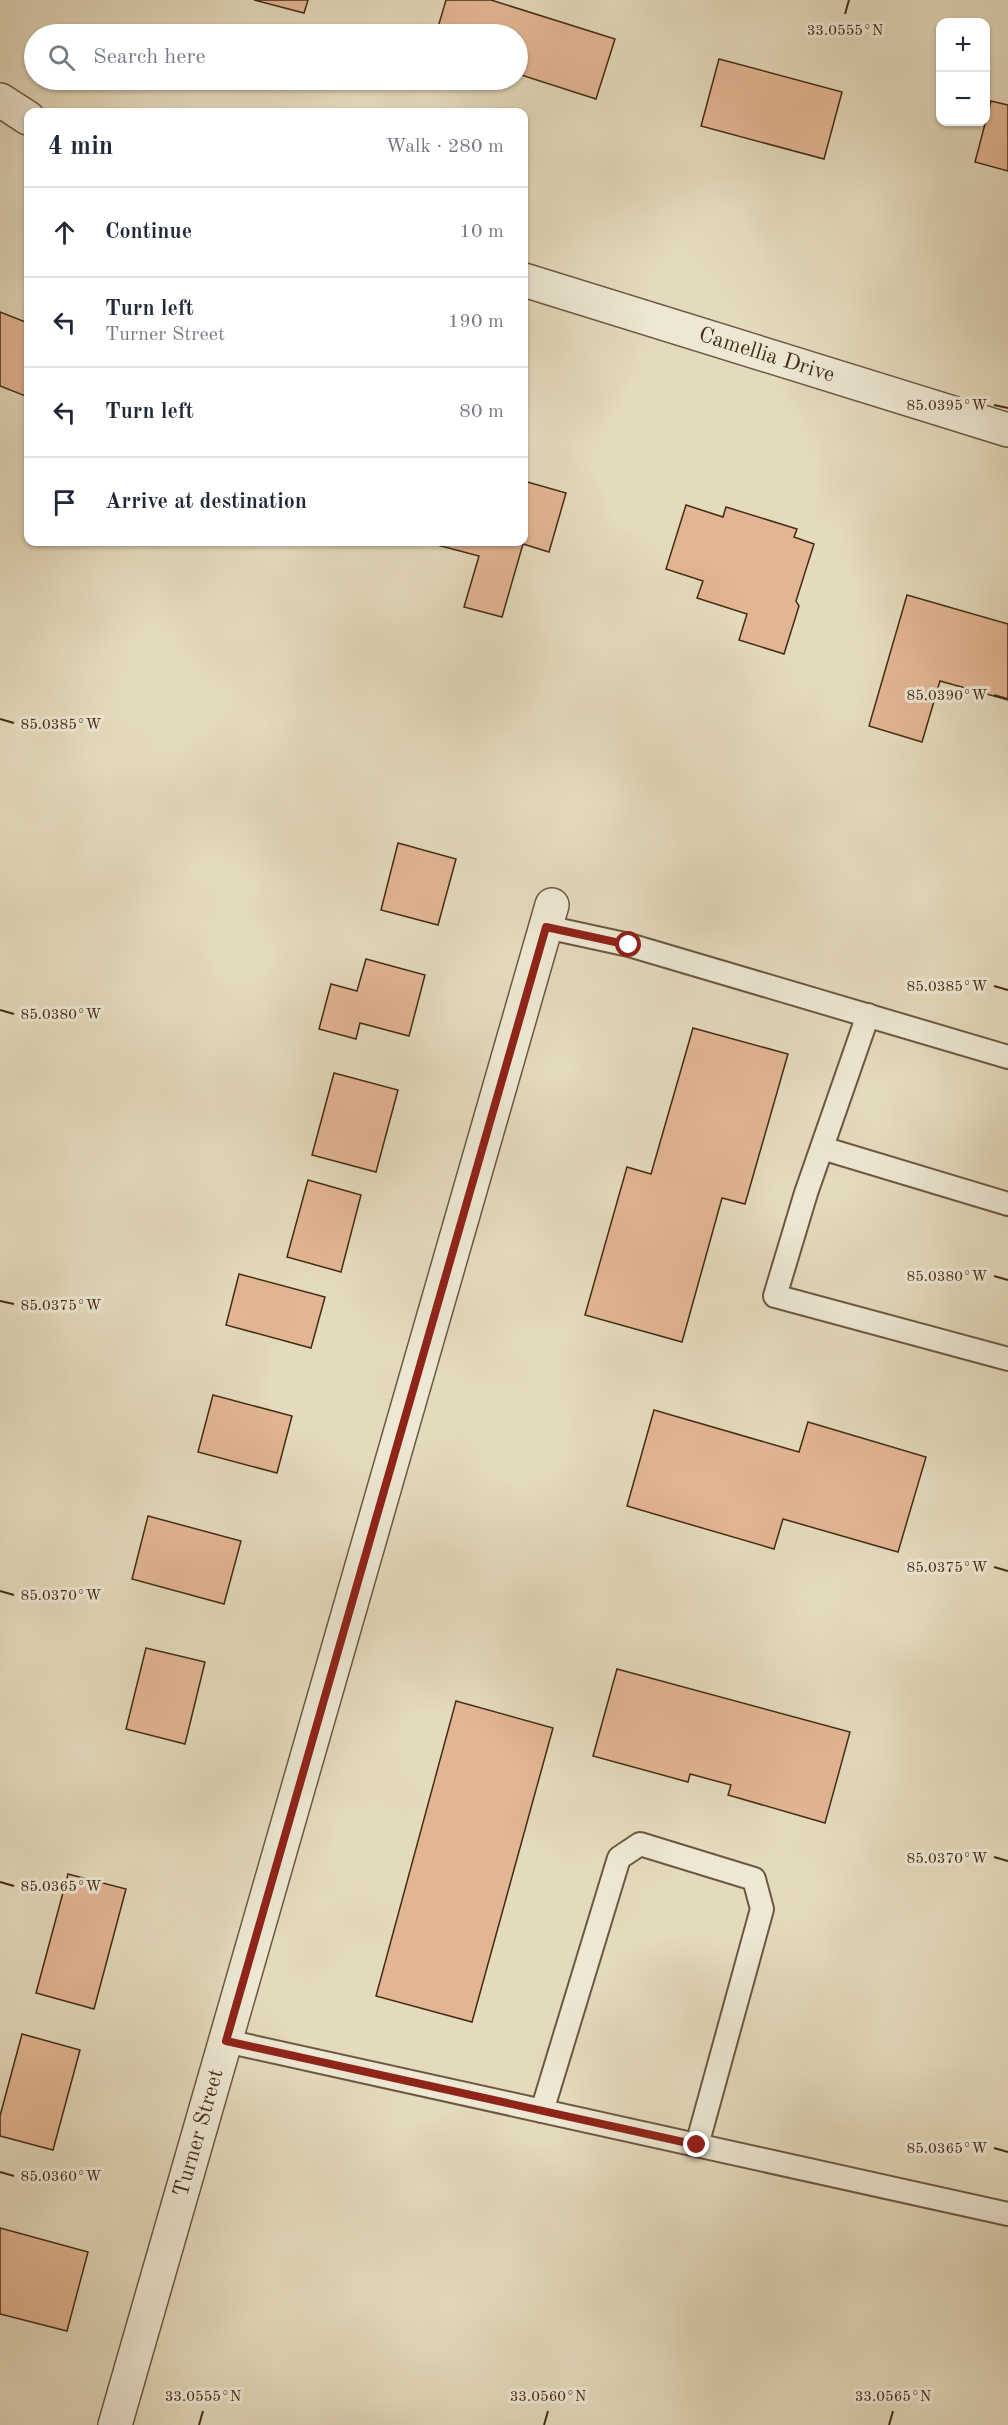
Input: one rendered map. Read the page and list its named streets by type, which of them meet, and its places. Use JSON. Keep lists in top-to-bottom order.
{
  "streets": {
    "street": ["Camellia Drive", "Turner Street"]
  },
  "page": {
    "map_buttons": ["+", "−"],
    "search": "Search here",
    "heading": ["4 min", "Walk · 280 m"],
    "list": [
      ["Continue", "10 m"],
      ["Turn left", "Turner Street", "190 m"],
      ["Turn left", "80 m"],
      "Arrive at destination"
    ]
  },
  "coordinates": [
    "33.0555°N",
    "85.0395°W",
    "85.0390°W",
    "85.0385°W",
    "85.0380°W",
    "85.0375°W",
    "85.0370°W",
    "85.0365°W",
    "85.0360°W",
    "33.0560°N",
    "33.0565°N"
  ]
}
